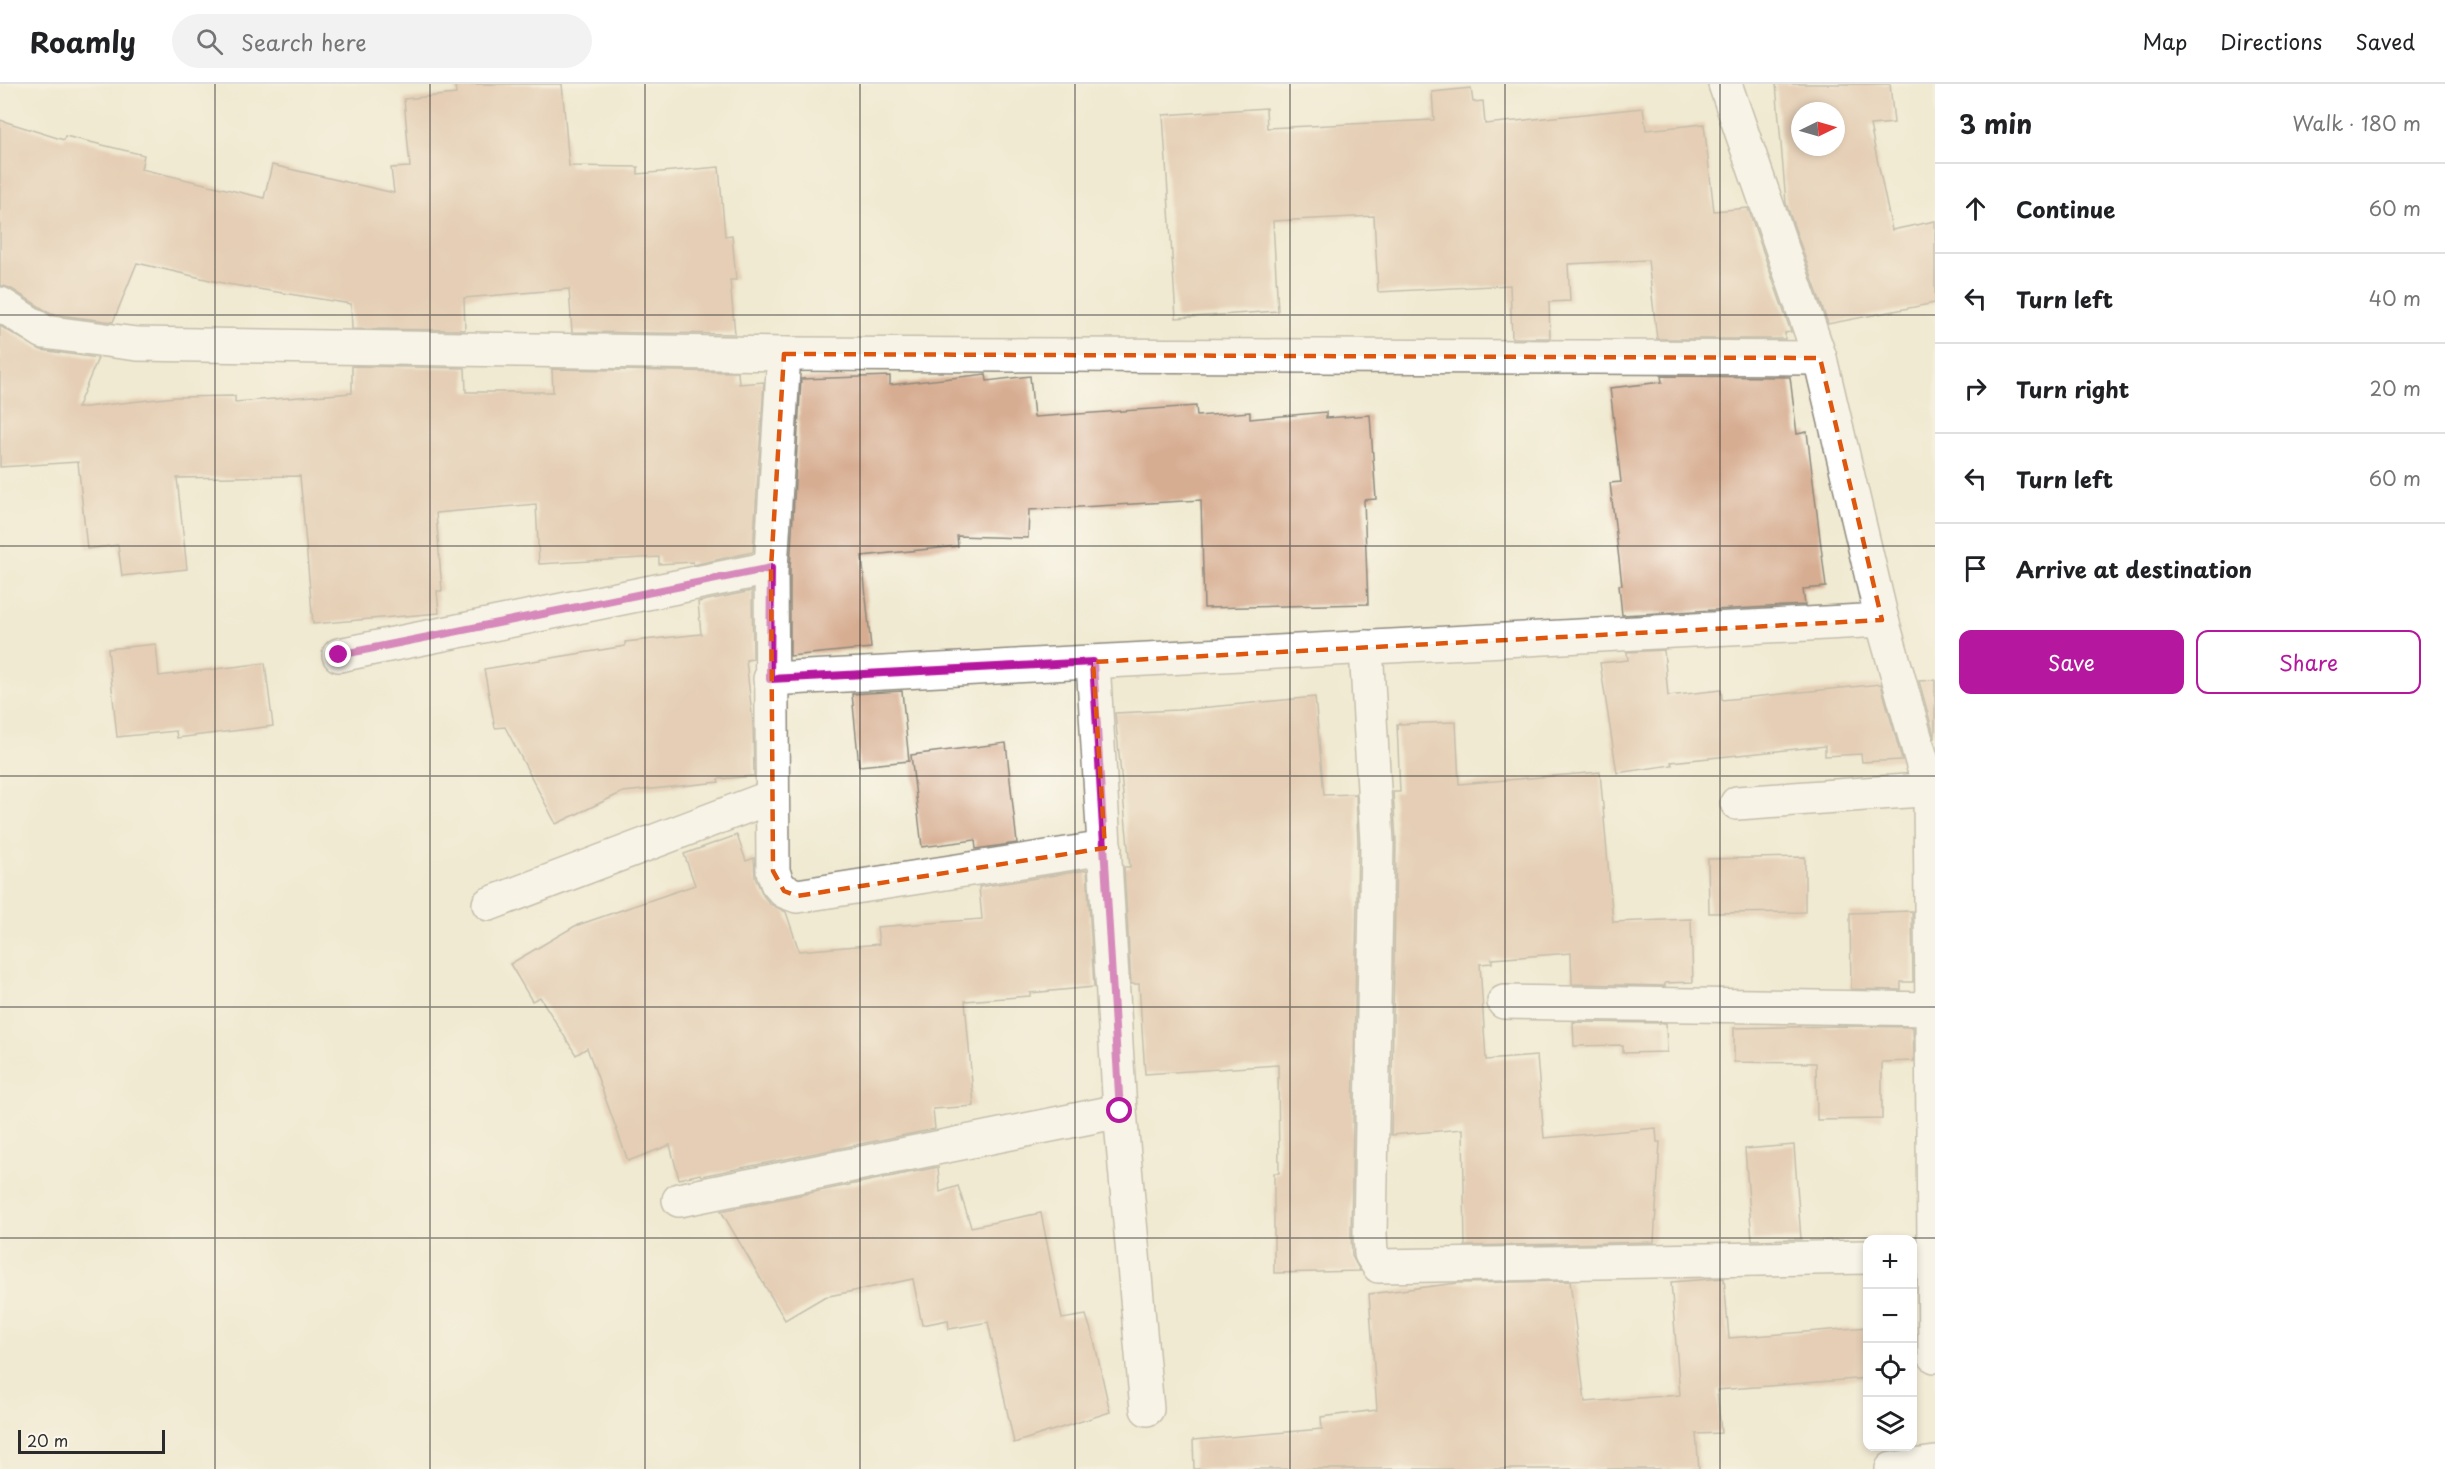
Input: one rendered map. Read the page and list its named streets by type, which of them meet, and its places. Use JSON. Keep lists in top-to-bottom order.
{
  "scale_bar": "20 m",
  "north": "right",
  "page": {
    "header": "Roamly",
    "search": "Search here",
    "nav": ["Map", "Directions", "Saved"],
    "heading": ["3 min", "Walk · 180 m"],
    "list": [
      ["Continue", "60 m"],
      ["Turn left", "40 m"],
      ["Turn right", "20 m"],
      ["Turn left", "60 m"],
      "Arrive at destination"
    ],
    "buttons": ["Save", "Share"],
    "map_buttons": ["+", "−"],
    "scale": "20 m"
  }
}
